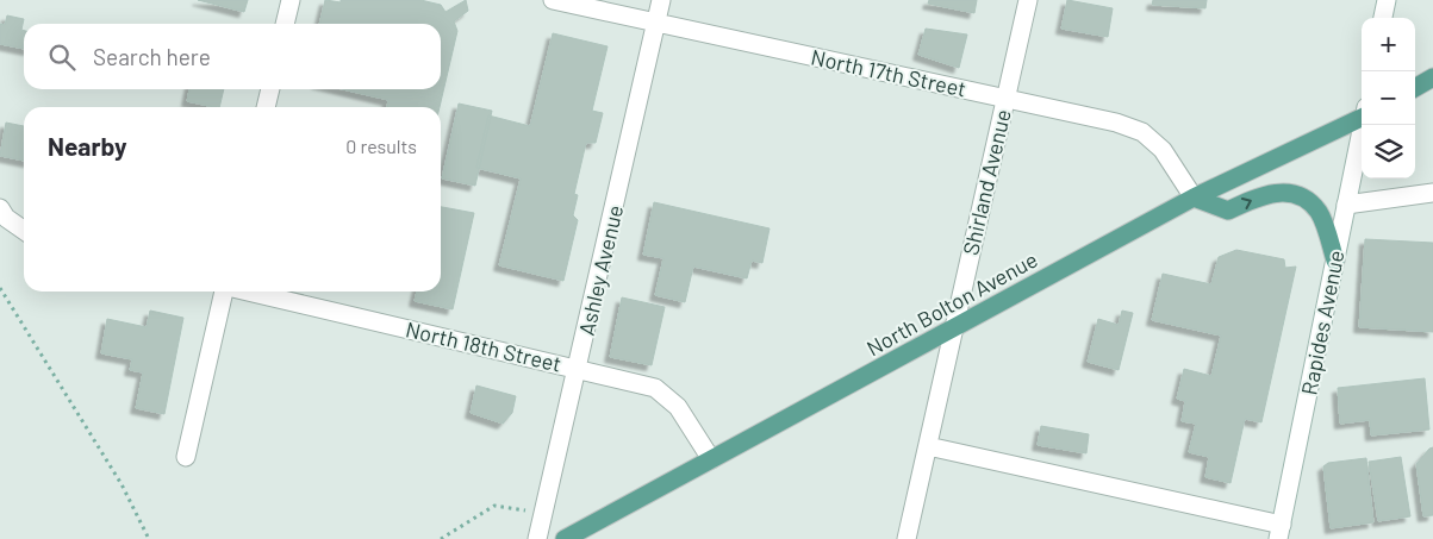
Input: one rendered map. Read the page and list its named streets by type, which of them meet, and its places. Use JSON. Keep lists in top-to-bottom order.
{
  "streets": {
    "main road": ["North Bolton Avenue"],
    "street": [
      "North 17th Street",
      "Shirland Avenue",
      "Ashley Avenue",
      "Rapides Avenue",
      "North 18th Street"
    ]
  },
  "crossings": [
    ["North 17th Street", "Shirland Avenue"],
    ["North 17th Street", "Ashley Avenue"],
    ["North 17th Street", "North Bolton Avenue"],
    ["Shirland Avenue", "North Bolton Avenue"],
    ["Ashley Avenue", "North 18th Street"],
    ["North Bolton Avenue", "North 18th Street"]
  ],
  "page": {
    "map_buttons": ["+", "−"],
    "search": "Search here",
    "heading": ["Nearby", "0 results"]
  }
}
